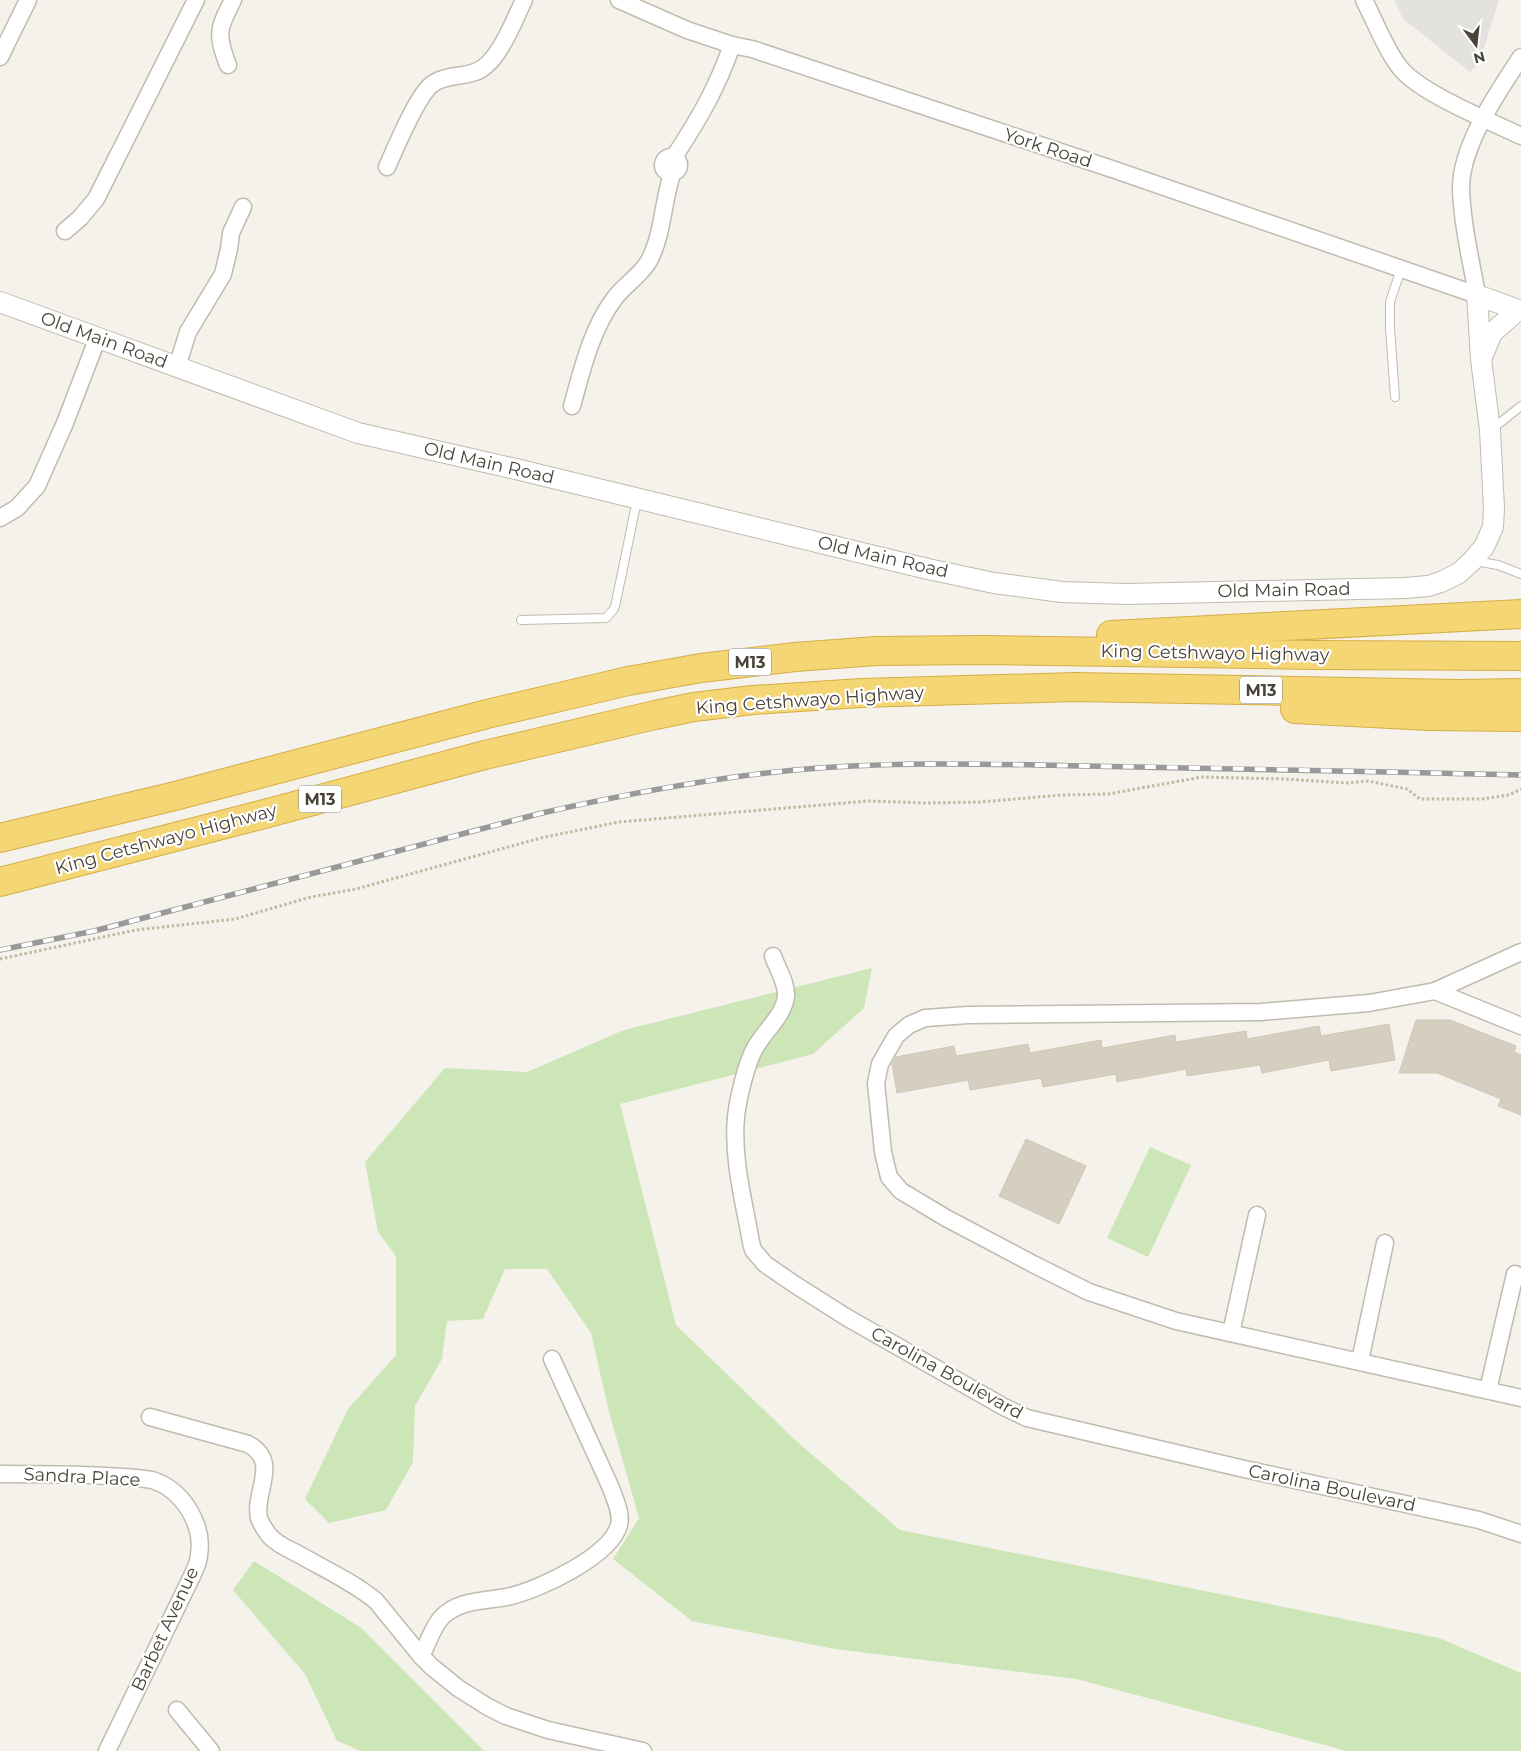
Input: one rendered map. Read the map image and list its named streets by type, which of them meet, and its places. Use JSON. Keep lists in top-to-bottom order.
{
  "streets": {
    "highway": ["King Cetshwayo Highway", "M13"],
    "street": [
      "York Road",
      "Old Main Road",
      "Carolina Boulevard",
      "Sandra Place",
      "Barbet Avenue"
    ]
  },
  "crossings": [
    ["York Road", "Old Main Road"],
    ["Sandra Place", "Barbet Avenue"]
  ],
  "north": "bottom"
}
